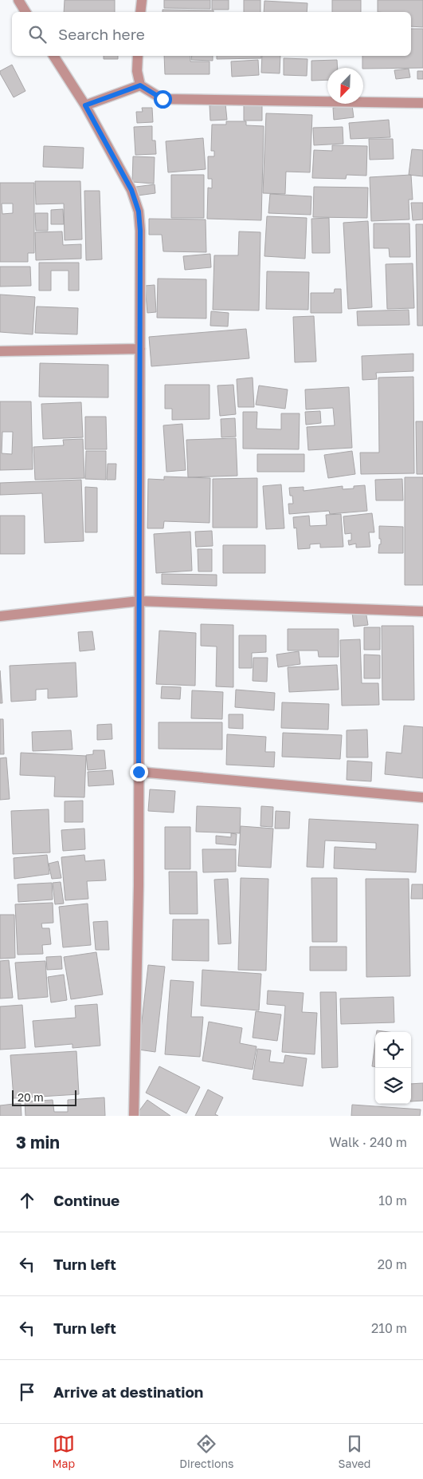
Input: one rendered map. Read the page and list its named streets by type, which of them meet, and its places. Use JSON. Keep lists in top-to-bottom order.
{
  "scale_bar": "20 m",
  "north": "bottom left",
  "page": {
    "search": "Search here",
    "scale": "20 m",
    "heading": ["3 min", "Walk · 240 m"],
    "list": [
      ["Continue", "10 m"],
      ["Turn left", "20 m"],
      ["Turn left", "210 m"],
      "Arrive at destination"
    ],
    "nav": ["Map", "Directions", "Saved"]
  }
}
